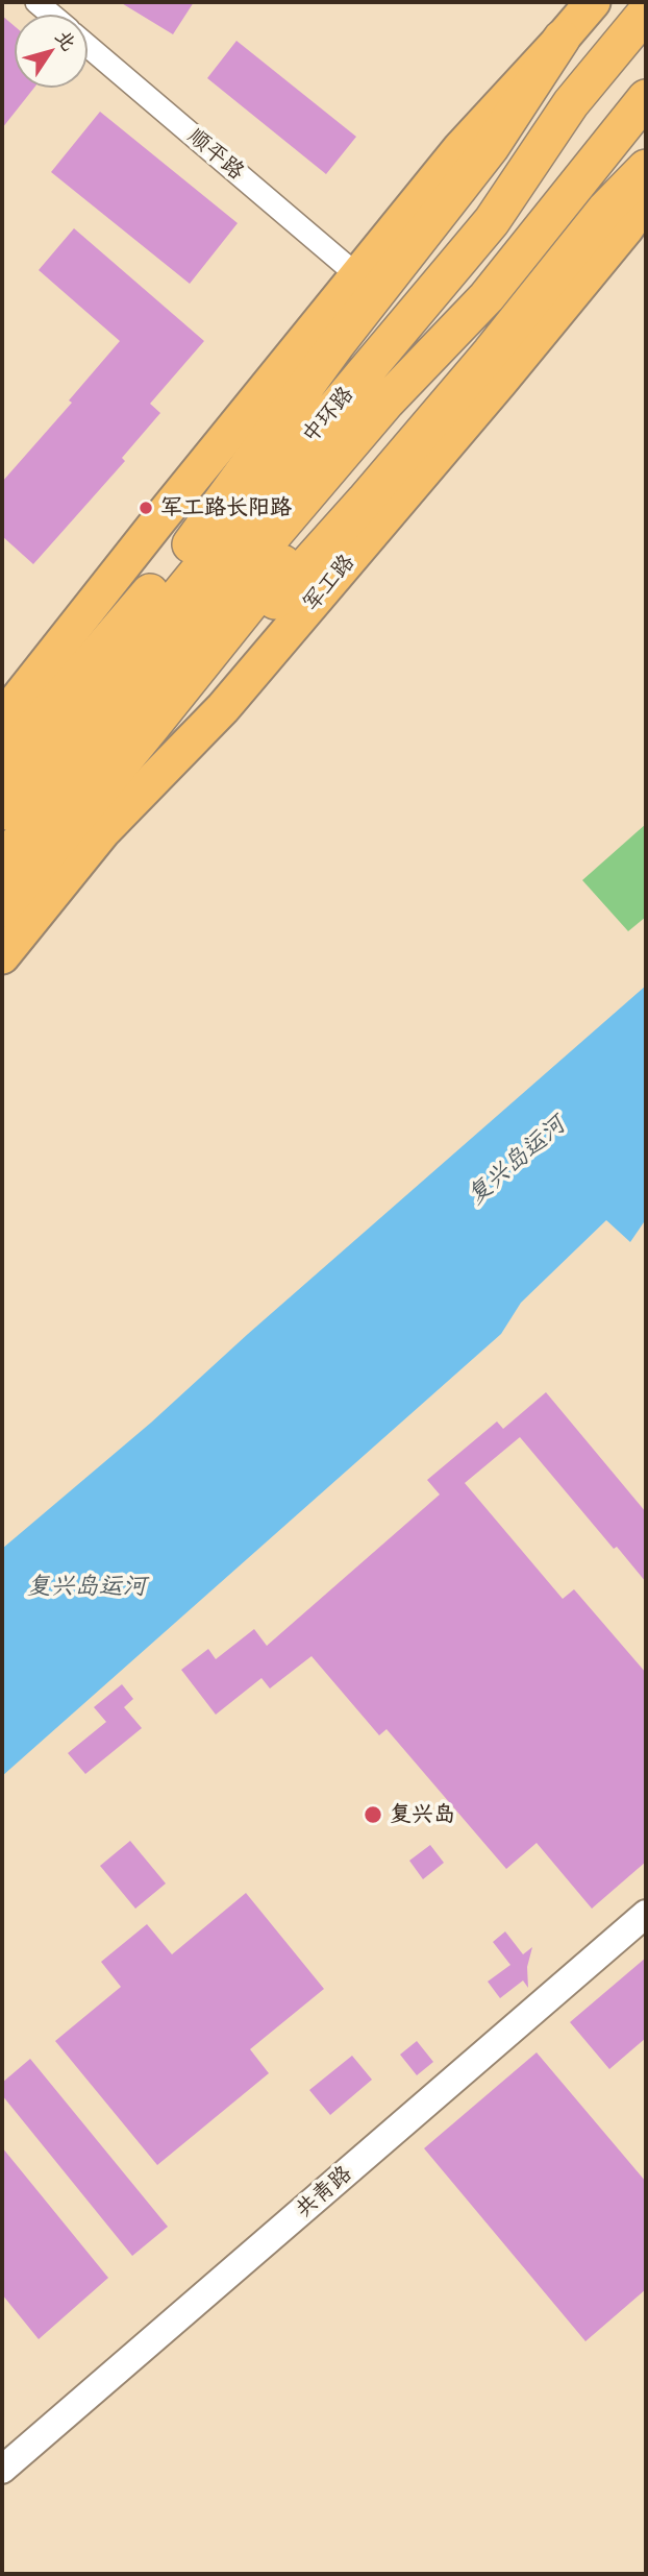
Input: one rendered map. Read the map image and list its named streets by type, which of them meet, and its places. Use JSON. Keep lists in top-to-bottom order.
{
  "streets": {
    "highway": ["中环路"],
    "main road": ["军工路"],
    "street": ["顺平路", "共青路"]
  },
  "water": ["复兴岛运河"],
  "places": ["军工路长阳路", "复兴岛"],
  "north": "top right"
}
